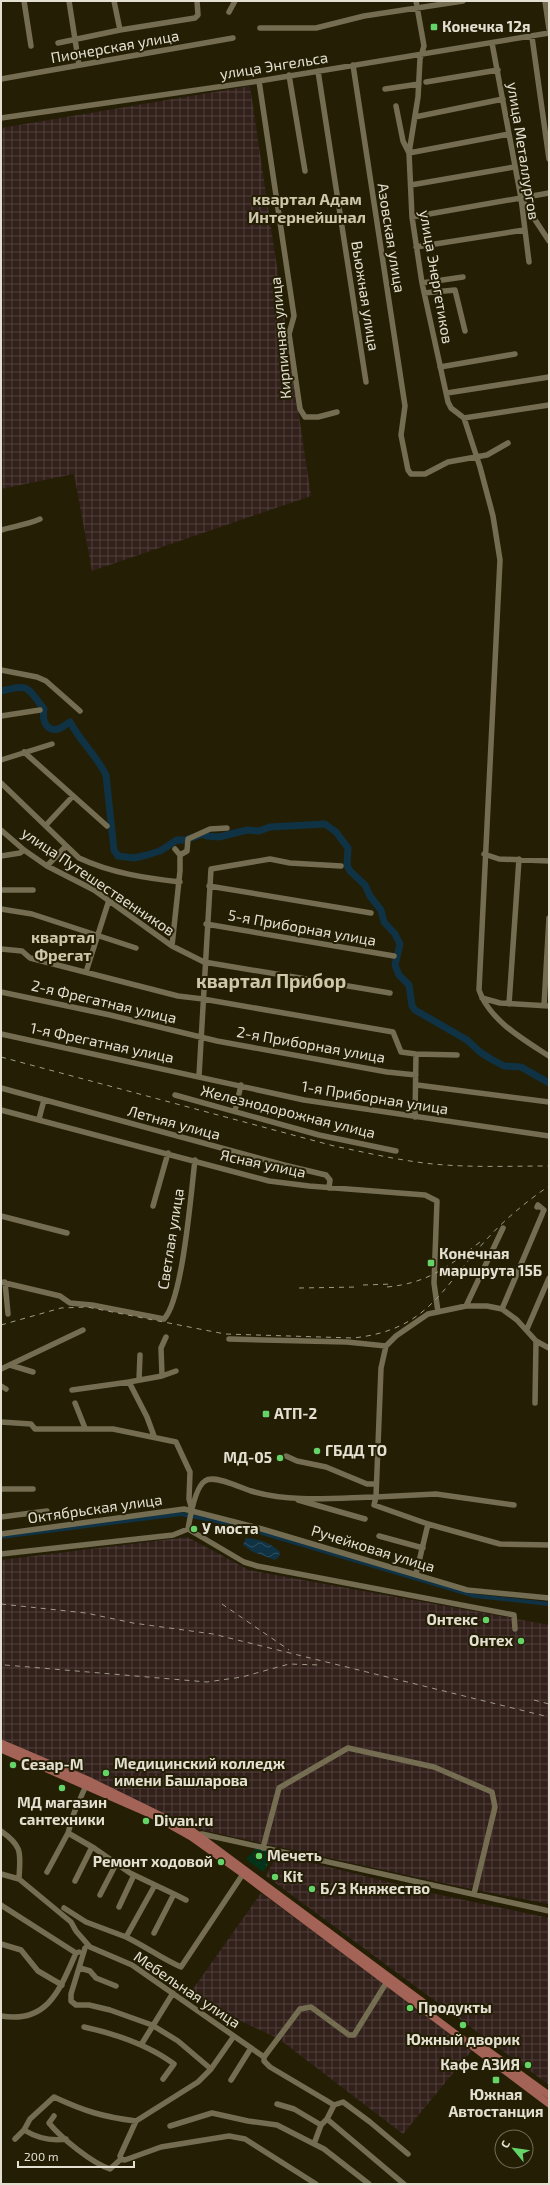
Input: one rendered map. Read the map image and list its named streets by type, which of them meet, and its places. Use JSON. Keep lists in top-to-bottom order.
{
  "streets": {
    "street": [
      "Пионерская улица",
      "улица Энгельса",
      "улица Металлургов",
      "Азовская улица",
      "улица Энергетиков",
      "Вьюжная улица",
      "Кирпичная улица",
      "улица Путешественников",
      "5-я Приборная улица",
      "2-я Фрегатная улица",
      "1-я Фрегатная улица",
      "2-я Приборная улица",
      "1-я Приборная улица",
      "Железнодорожная улица",
      "Летняя улица",
      "Ясная улица",
      "Светлая улица",
      "Октябрьская улица",
      "Ручейковая улица",
      "Мебельная улица"
    ]
  },
  "crossings": [
    ["улица Энгельса", "улица Металлургов"],
    ["улица Энгельса", "Азовская улица"],
    ["улица Энгельса", "улица Энергетиков"],
    ["улица Энгельса", "Вьюжная улица"],
    ["улица Энгельса", "Кирпичная улица"],
    ["Азовская улица", "улица Энергетиков"],
    ["2-я Фрегатная улица", "2-я Приборная улица"],
    ["1-я Фрегатная улица", "1-я Приборная улица"],
    ["Летняя улица", "Ясная улица"],
    ["Ясная улица", "Светлая улица"],
    ["Октябрьская улица", "Ручейковая улица"]
  ],
  "districts": ["квартал Адам Интернейшнал", "квартал Фрегат", "квартал Прибор"],
  "places": {
    "transit": [
      "Конечка 12я",
      "Конечная маршрута 15Б",
      "АТП-2",
      "Южная Автостанция"
    ],
    "other": [
      "ГБДД ТО",
      "МД-05",
      "У моста",
      "Онтекс",
      "Онтех",
      "Сезар-М",
      "Медицинский колледж имени Башларова",
      "МД магазин сантехники",
      "Divan.ru",
      "Мечеть",
      "Ремонт ходовой",
      "Kit",
      "Б/З Княжество",
      "Продукты",
      "Южный дворик",
      "Кафе АЗИЯ"
    ]
  },
  "scale_bar": "200 m",
  "north": "top left"
}
